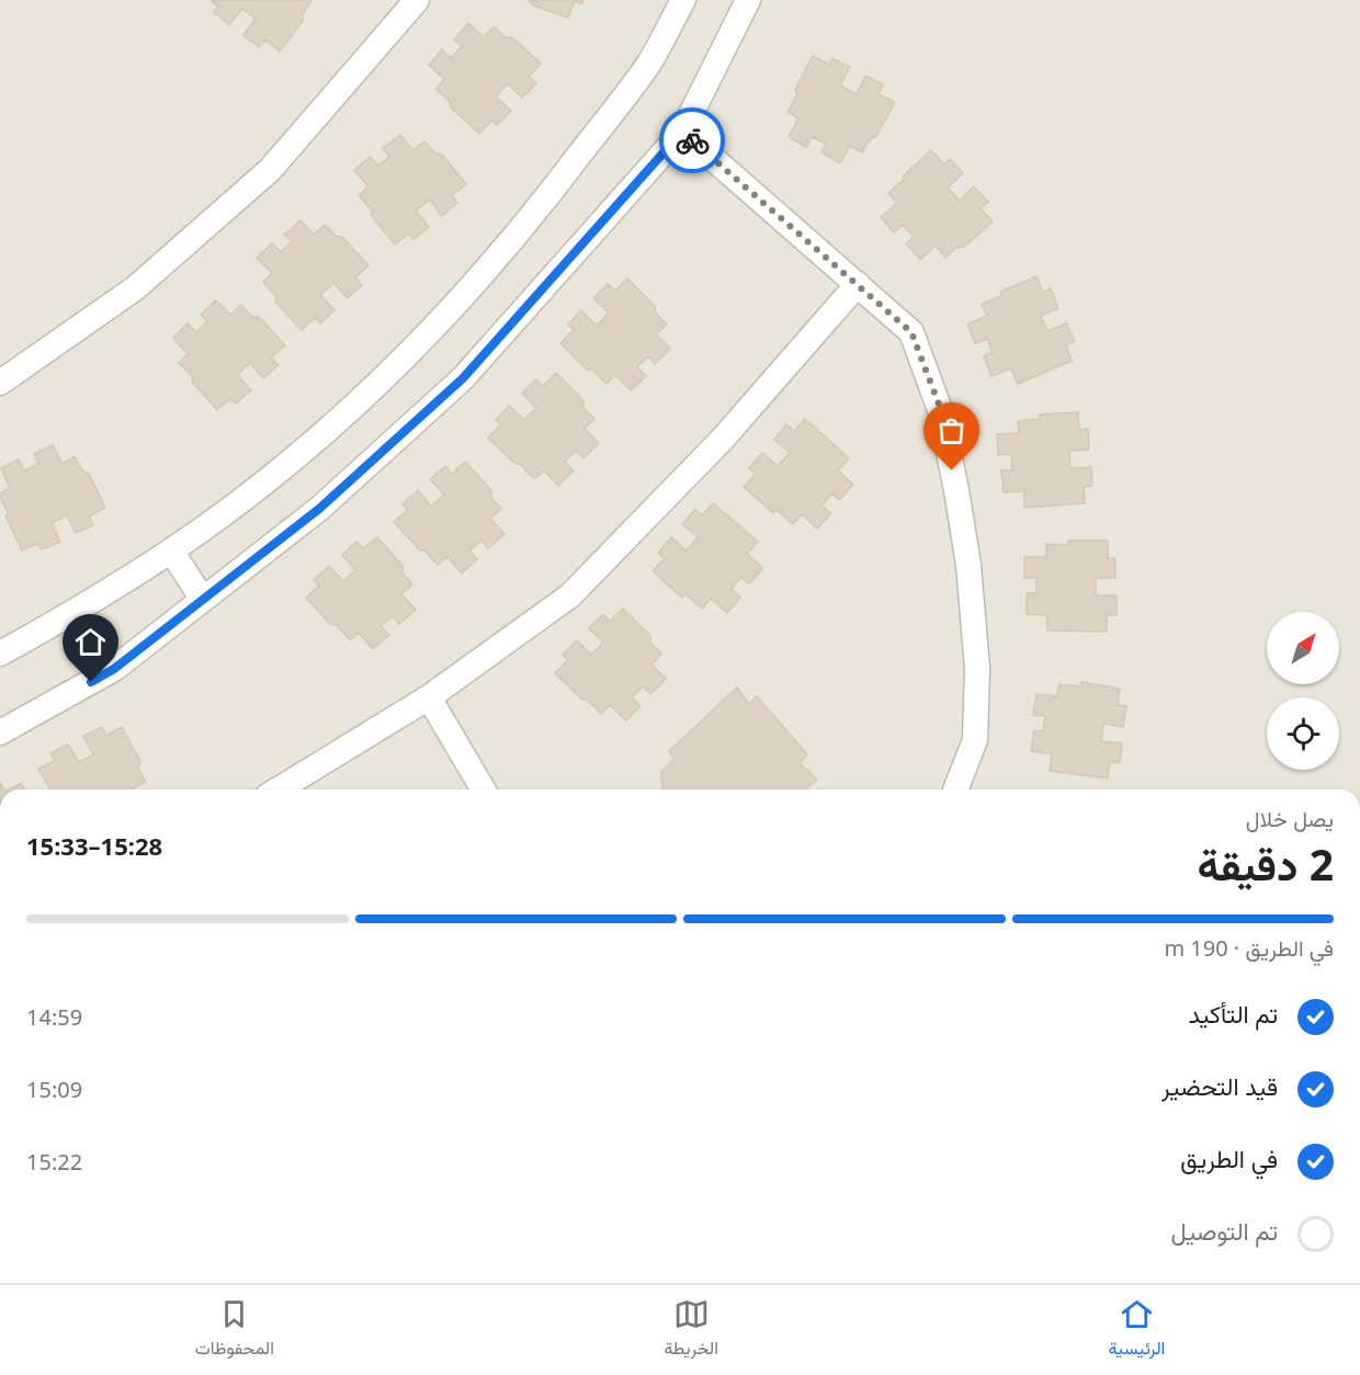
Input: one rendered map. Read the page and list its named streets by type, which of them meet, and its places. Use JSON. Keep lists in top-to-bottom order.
{
  "north": "top right",
  "page": {
    "heading": ["2 دقيقة", "يصل خلال", "15:28–15:33"],
    "bar": "في الطريق · 190 m",
    "list": [
      ["تم التأكيد", "14:59"],
      ["قيد التحضير", "15:09"],
      ["في الطريق", "15:22"],
      "تم التوصيل"
    ],
    "tabs": ["الرئيسية", "الخريطة", "المحفوظات"]
  }
}
